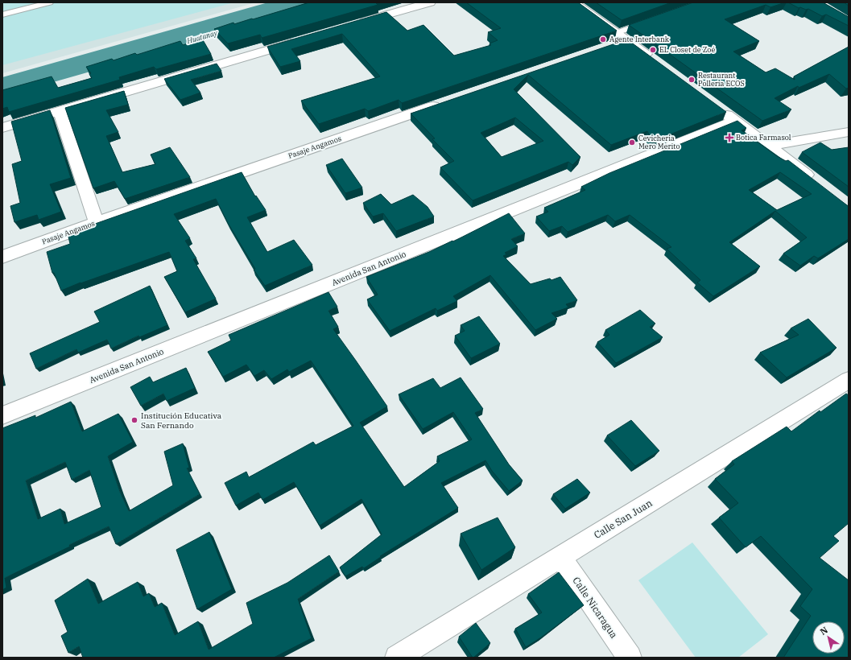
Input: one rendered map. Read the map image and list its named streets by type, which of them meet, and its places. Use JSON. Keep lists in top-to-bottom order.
{
  "streets": {
    "street": [
      "Pasaje Angamos",
      "Avenida San Antonio",
      "Calle San Juan",
      "Calle Nicaragua"
    ]
  },
  "crossings": [
    ["Calle San Juan", "Calle Nicaragua"]
  ],
  "water": ["Huatanay"],
  "places": {
    "other": [
      "Agente Interbank",
      "EL Closet de Zoé",
      "Restaurant Polleria ECOS",
      "Cevicheria Mero Merito",
      "Institución Educativa San Fernando"
    ],
    "health": ["Botica Farmasol"]
  },
  "north": "top left"
}
